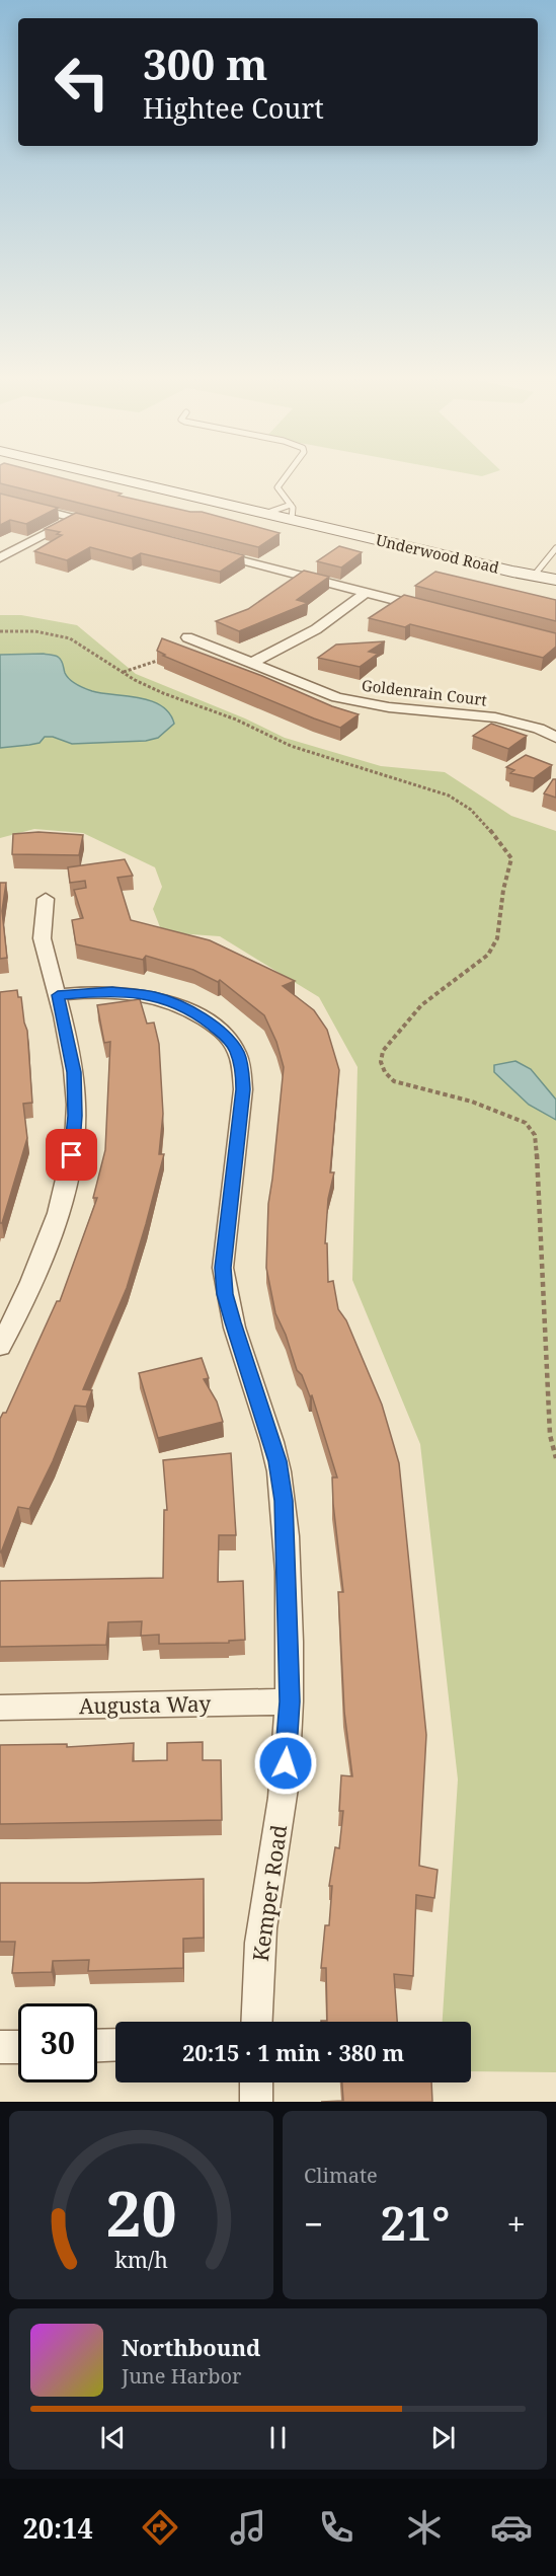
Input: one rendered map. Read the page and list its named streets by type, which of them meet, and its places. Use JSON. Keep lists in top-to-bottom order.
{
  "streets": {
    "street": [
      "Underwood Road",
      "Goldenrain Court",
      "Augusta Way",
      "Kemper Road"
    ]
  },
  "crossings": [
    ["Augusta Way", "Kemper Road"]
  ],
  "page": {
    "turn": ["300 m", "Hightee Court"],
    "limit": "30",
    "trip": "20:15 · 1 min · 380 m",
    "tile": "Climate",
    "heat": ["−", "21°", "+"],
    "song": ["Northbound", "June Harbor"],
    "tabs": "20:14",
    "gauge": ["20", "km/h"]
  }
}
